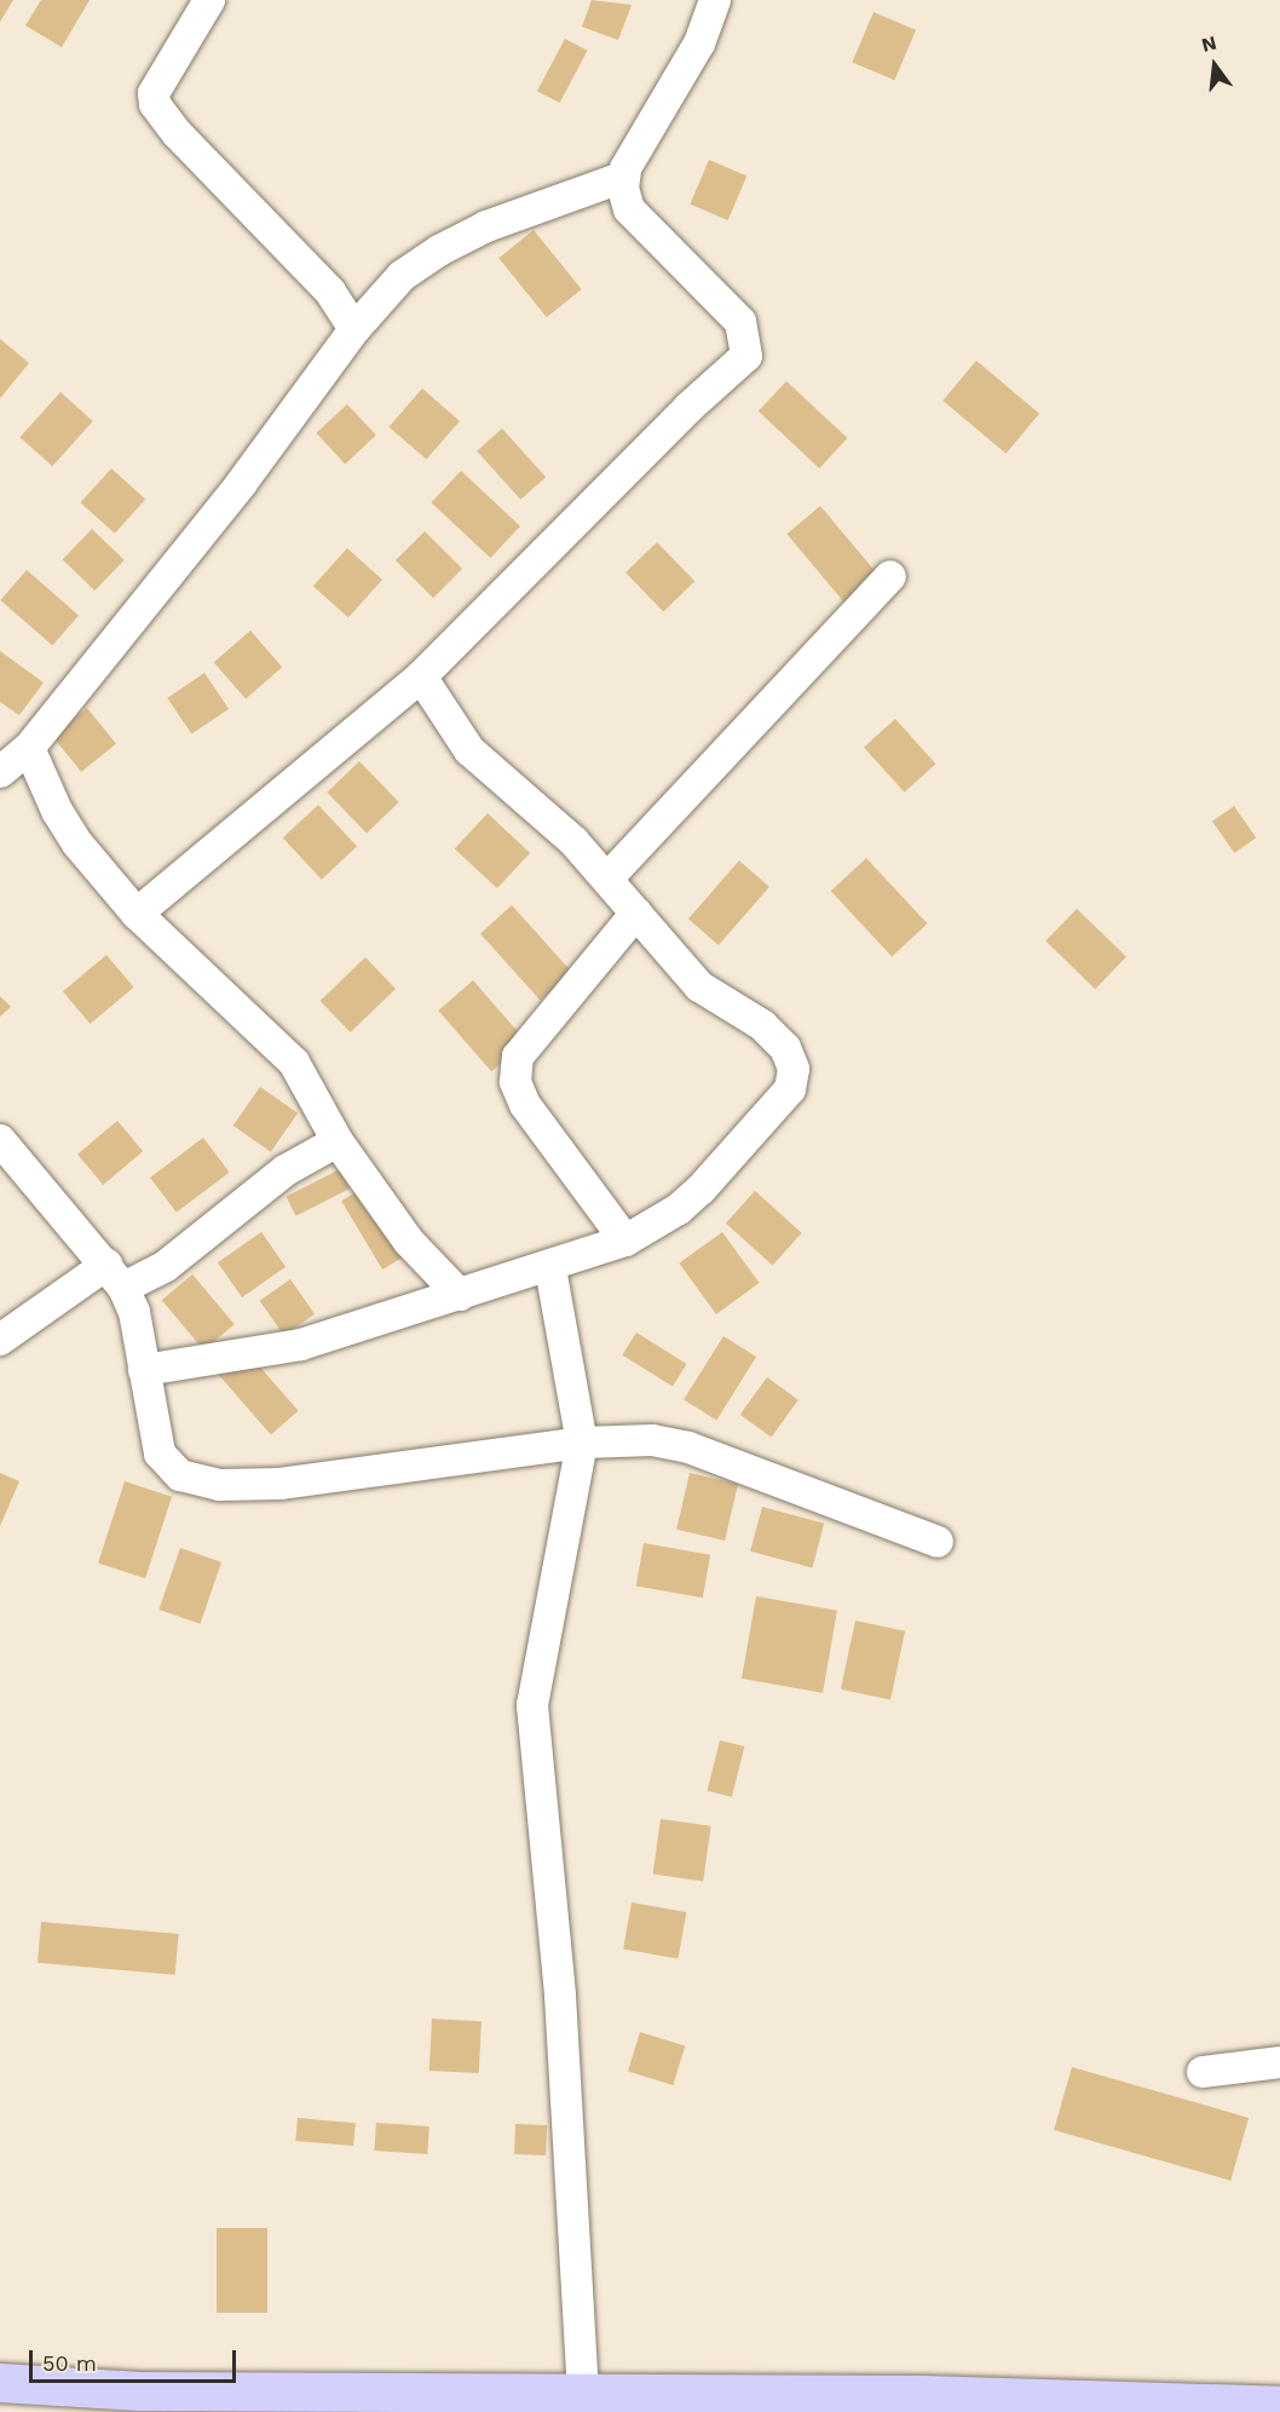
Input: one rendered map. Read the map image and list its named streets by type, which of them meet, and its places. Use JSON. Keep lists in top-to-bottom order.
{
  "scale_bar": "50 m",
  "north": "top"
}
